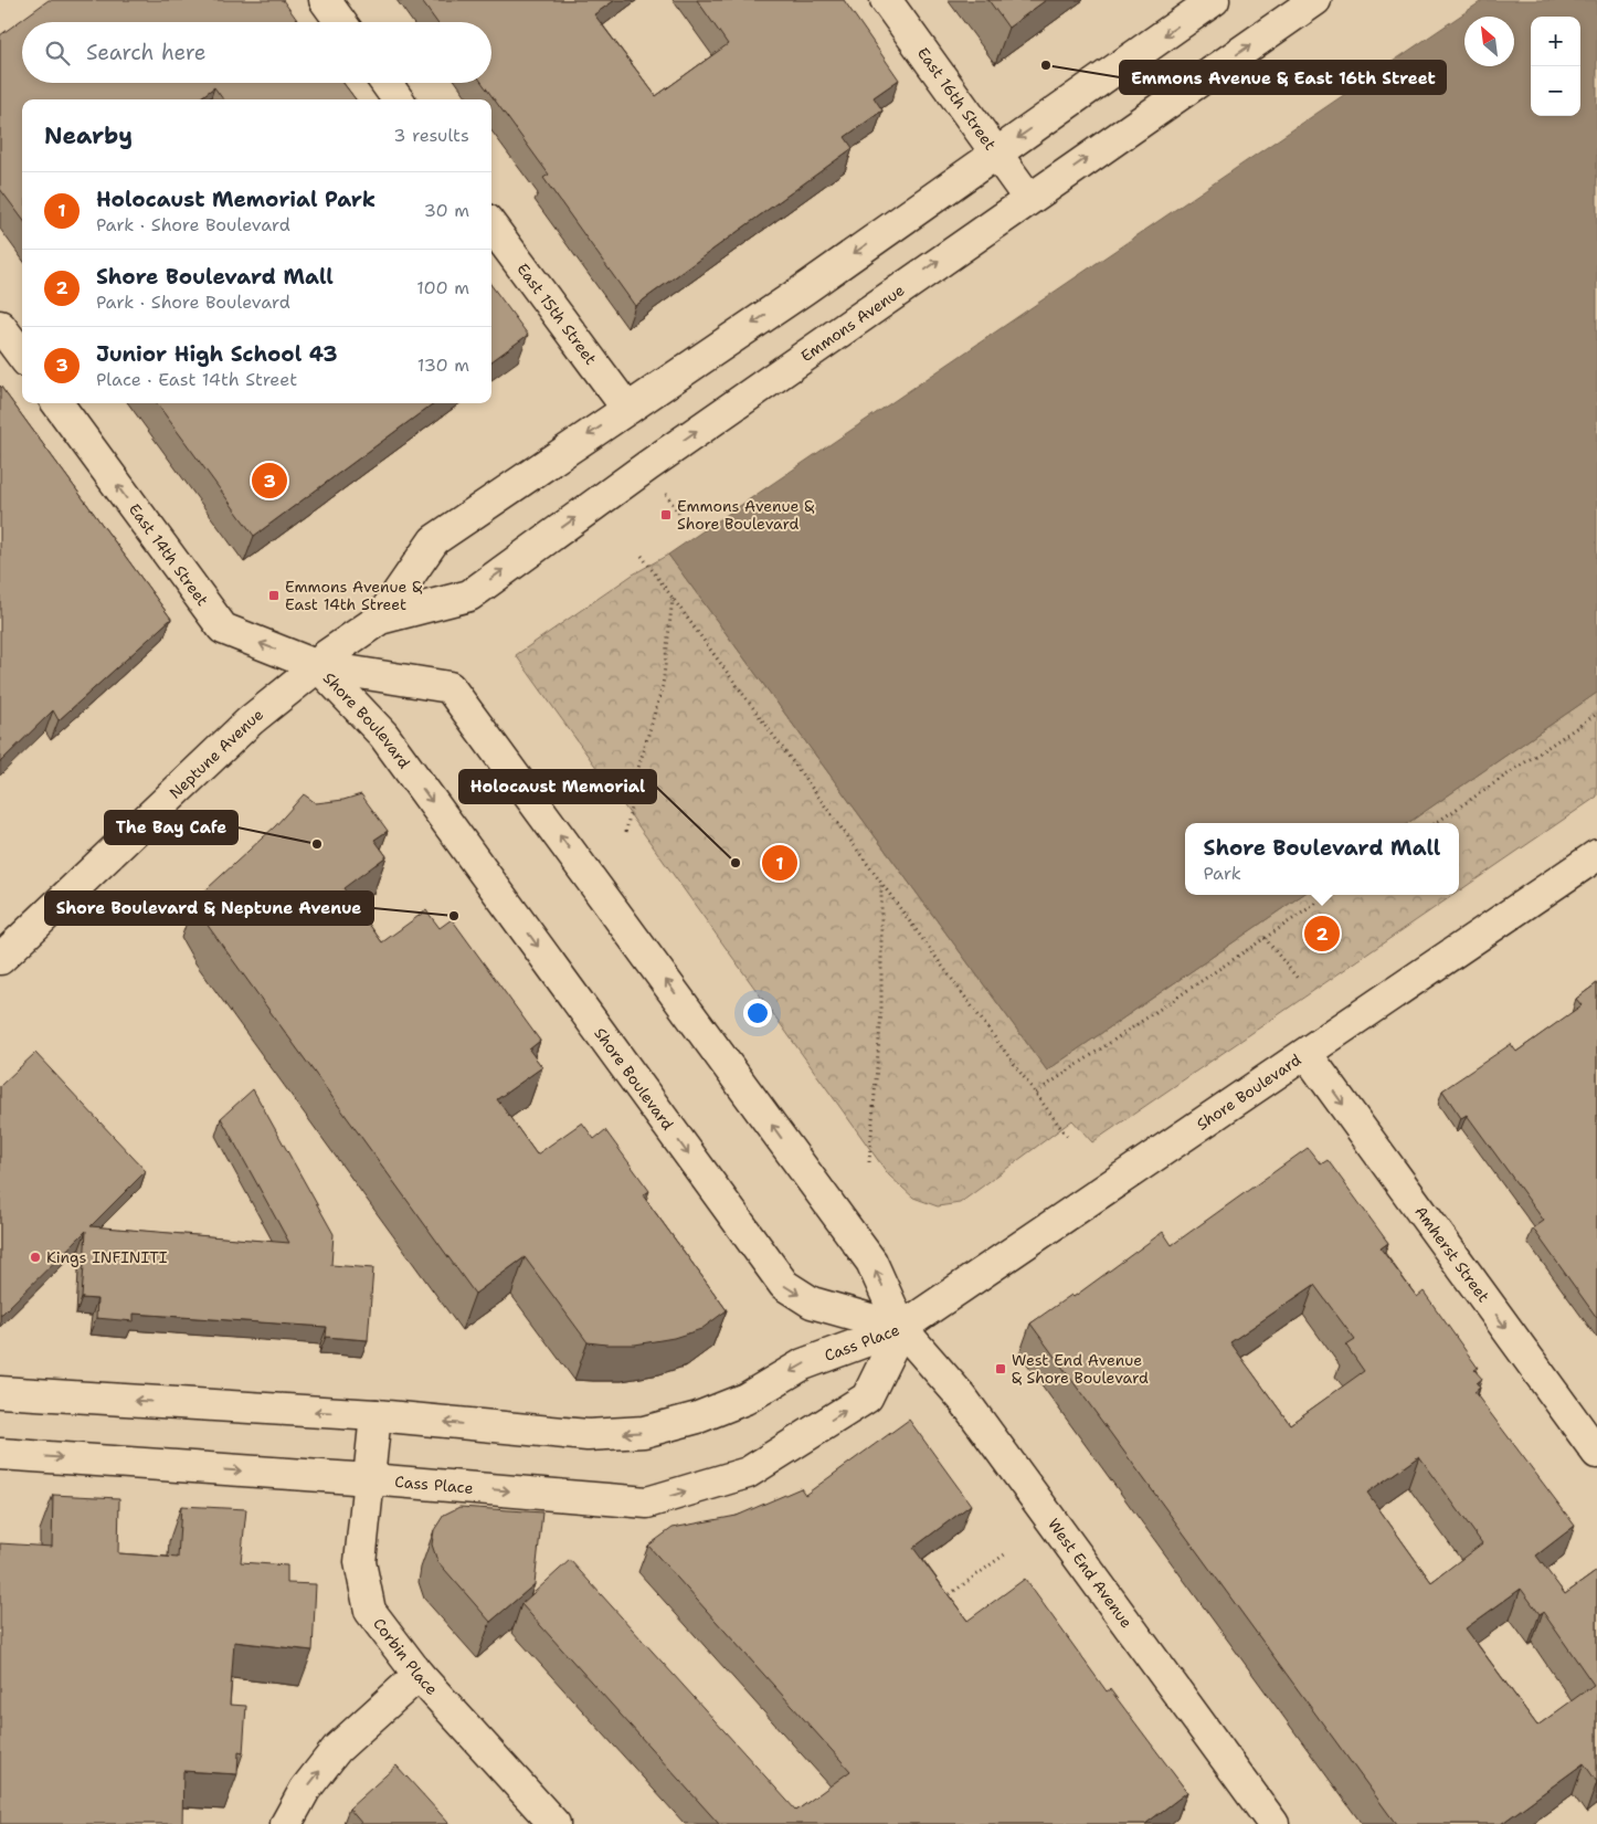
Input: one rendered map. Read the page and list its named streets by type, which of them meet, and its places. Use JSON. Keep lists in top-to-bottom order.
{
  "streets": {
    "main road": [
      "East 16th Street",
      "East 15th Street",
      "Emmons Avenue",
      "East 14th Street",
      "Shore Boulevard",
      "Neptune Avenue",
      "Amherst Street",
      "Cass Place",
      "West End Avenue",
      "Corbin Place"
    ]
  },
  "crossings": [
    ["East 16th Street", "Emmons Avenue"],
    ["East 15th Street", "Emmons Avenue"],
    ["Emmons Avenue", "East 14th Street"],
    ["Emmons Avenue", "Shore Boulevard"],
    ["Emmons Avenue", "Neptune Avenue"],
    ["East 14th Street", "Shore Boulevard"],
    ["East 14th Street", "Neptune Avenue"],
    ["Shore Boulevard", "Neptune Avenue"],
    ["Shore Boulevard", "Amherst Street"],
    ["Shore Boulevard", "Cass Place"],
    ["Shore Boulevard", "West End Avenue"],
    ["Cass Place", "West End Avenue"],
    ["Cass Place", "Corbin Place"]
  ],
  "one_way": ["East 14th Street", "Amherst Street"],
  "places": {
    "other": [
      "Emmons Avenue & East 16th Street",
      "The Bay Cafe",
      "Holocaust Memorial",
      "Shore Boulevard & Neptune Avenue",
      "Kings INFINITI"
    ],
    "transit": ["Emmons Avenue & Shore Boulevard", "Emmons Avenue & East 14th Street", "West End Avenue & Shore Boulevard"]
  },
  "north": "top left",
  "page": {
    "map_buttons": ["+", "−"],
    "search": "Search here",
    "heading": ["Nearby", "3 results"],
    "list": [
      {
        "mark": "1",
        "name": "Holocaust Memorial Park",
        "note": "Park · Shore Boulevard",
        "value": "30 m"
      },
      {
        "mark": "2",
        "name": "Shore Boulevard Mall",
        "note": "Park · Shore Boulevard",
        "value": "100 m"
      },
      {
        "mark": "3",
        "name": "Junior High School 43",
        "note": "Place · East 14th Street",
        "value": "130 m"
      }
    ],
    "pins": ["3", "1", "2"],
    "popup": ["Shore Boulevard Mall", "Park"]
  }
}
